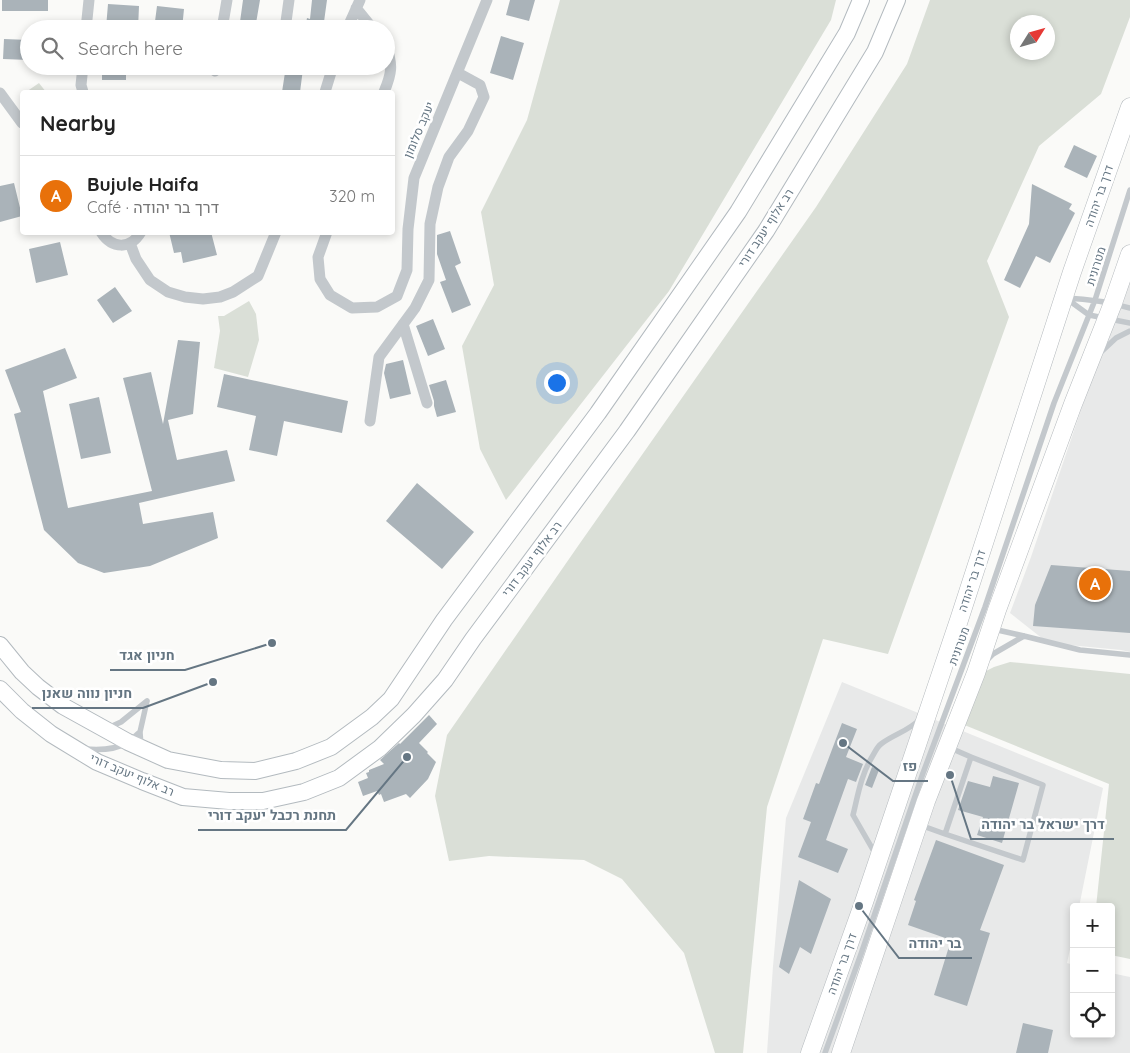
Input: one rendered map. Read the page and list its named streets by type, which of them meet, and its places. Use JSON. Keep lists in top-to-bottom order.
{
  "streets": {
    "main road": ["דרך בר יהודה", "רב אלוף יעקב דורי"],
    "street": ["יעקב סלומון"],
    "lane": ["מטרונית"]
  },
  "places": [
    "חניון אגד",
    "חניון נווה שאנן",
    "פז",
    "תחנת רכבל יעקב דורי",
    "דרך ישראל בר יהודה",
    "בר יהודה"
  ],
  "north": "top right",
  "page": {
    "search": "Search here",
    "heading": "Nearby",
    "list": [
      {
        "mark": "A",
        "name": "Bujule Haifa",
        "note": "Café · דרך בר יהודה",
        "value": "320 m"
      }
    ],
    "pins": "A",
    "map_buttons": ["+", "−"]
  }
}
